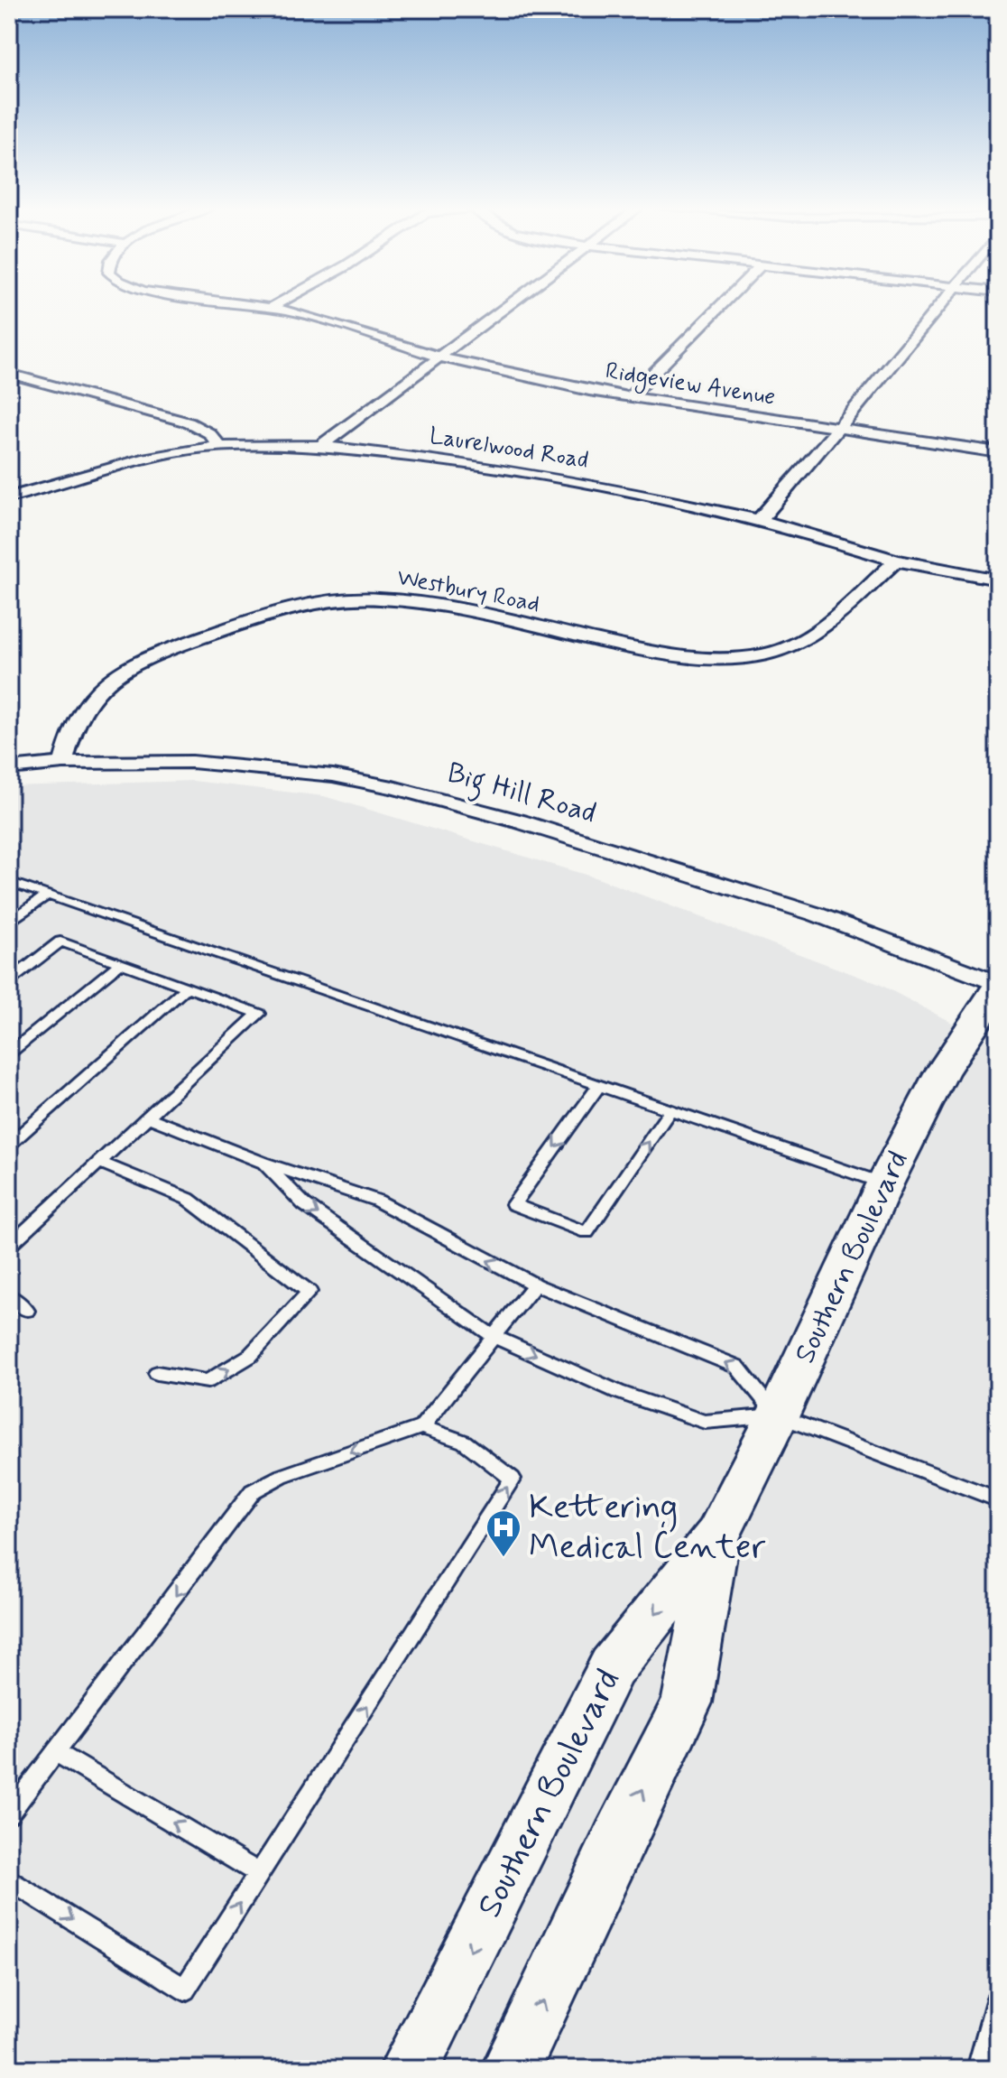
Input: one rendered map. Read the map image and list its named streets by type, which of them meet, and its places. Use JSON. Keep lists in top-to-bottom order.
{
  "streets": {
    "street": [
      "Ridgeview Avenue",
      "Laurelwood Road",
      "Westbury Road",
      "Big Hill Road",
      "Southern Boulevard"
    ]
  },
  "crossings": [
    ["Laurelwood Road", "Westbury Road"],
    ["Westbury Road", "Big Hill Road"],
    ["Big Hill Road", "Southern Boulevard"]
  ],
  "places": {
    "hospital": ["Kettering Medical Center"]
  }
}
